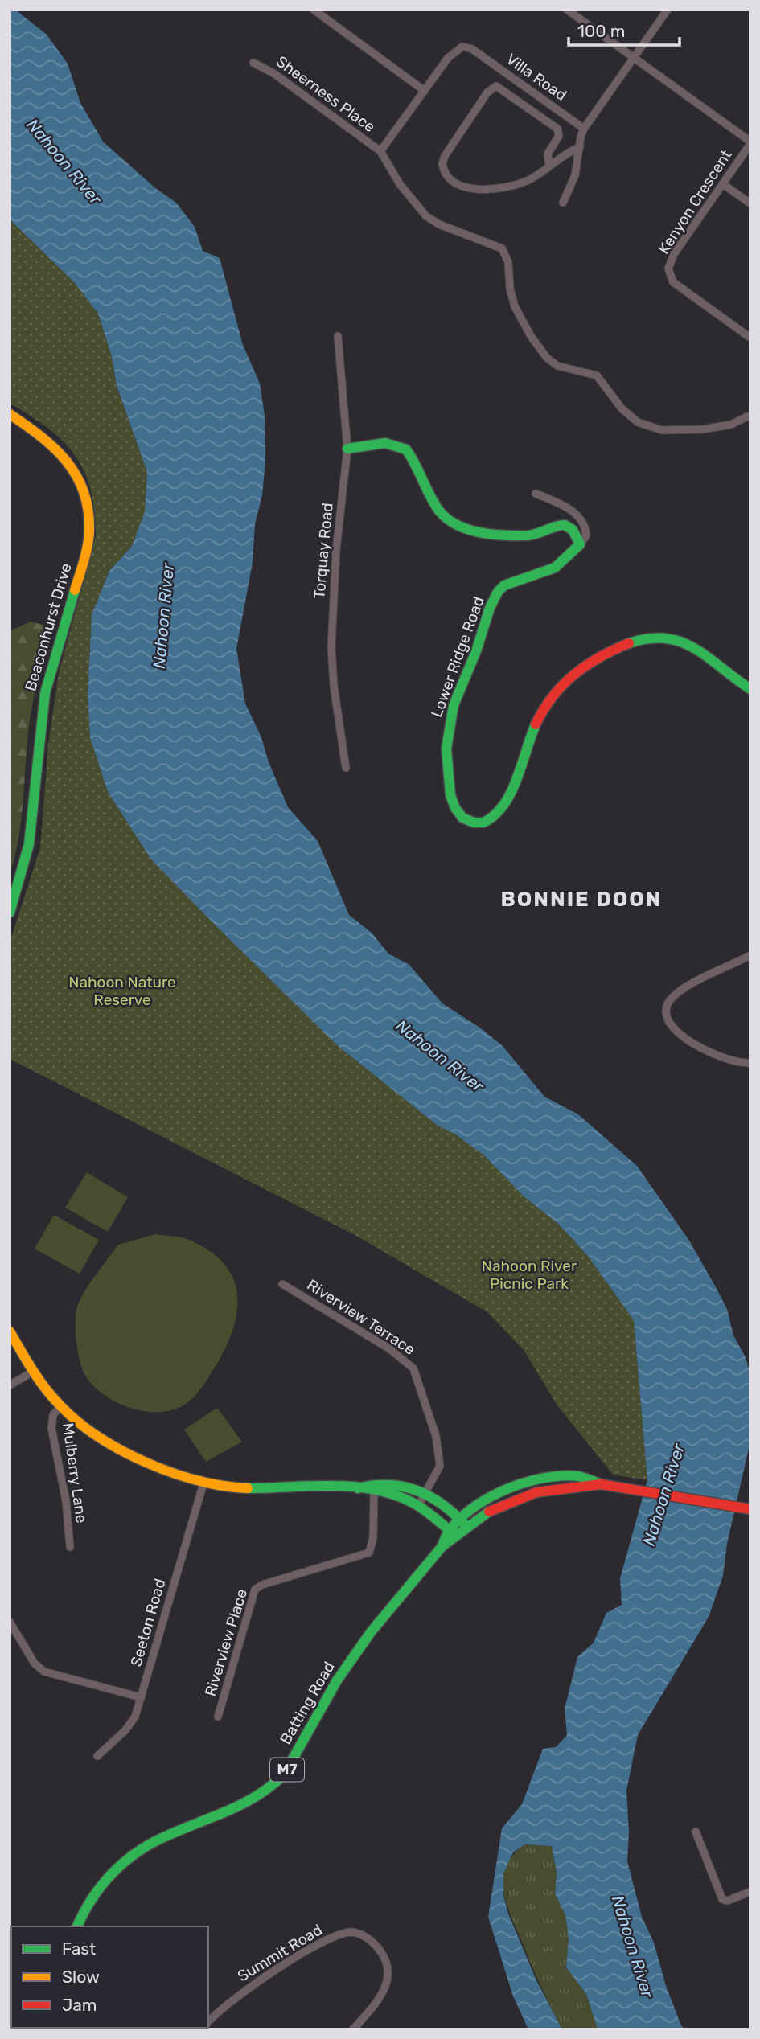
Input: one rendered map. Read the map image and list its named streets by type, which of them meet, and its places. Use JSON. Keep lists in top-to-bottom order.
{
  "streets": {
    "street": [
      "Villa Road",
      "Sheerness Place",
      "Kenyon Crescent",
      "Torquay Road",
      "Beaconhurst Drive",
      "Lower Ridge Road",
      "Riverview Terrace",
      "Mulberry Lane",
      "Seeton Road",
      "Riverview Place",
      "Batting Road",
      "M7",
      "Summit Road"
    ]
  },
  "districts": ["BONNIE DOON"],
  "water": ["Nahoon River"],
  "parks": ["Nahoon Nature Reserve", "Nahoon River Picnic Park"],
  "legend": ["Fast", "Slow", "Jam"],
  "scale_bar": "100 m"
}
